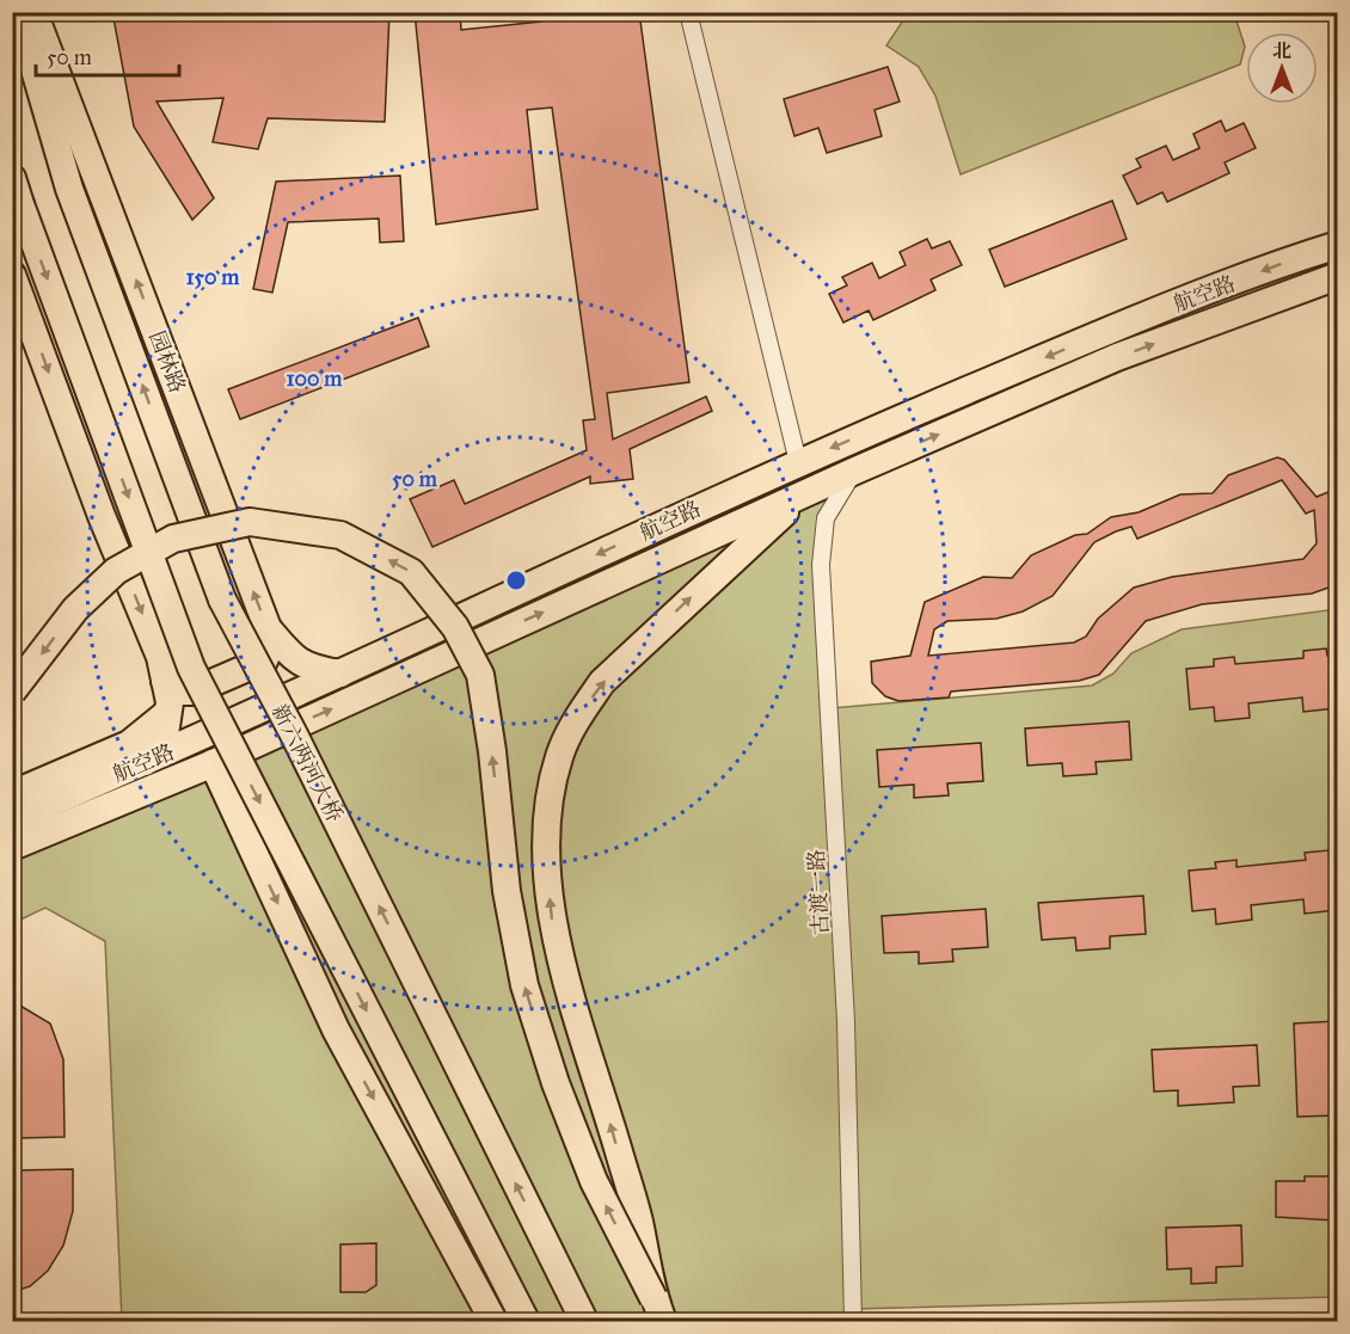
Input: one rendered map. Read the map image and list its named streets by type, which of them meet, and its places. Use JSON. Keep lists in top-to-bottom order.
{
  "streets": {
    "main road": ["航空路", "园林路", "新六两河大桥"],
    "street": ["古渡一路"]
  },
  "crossings": [
    ["航空路", "园林路"],
    ["航空路", "古渡一路"]
  ],
  "scale_bar": "50 m",
  "north": "top",
  "rings": ["150 m", "100 m", "50 m"]
}
